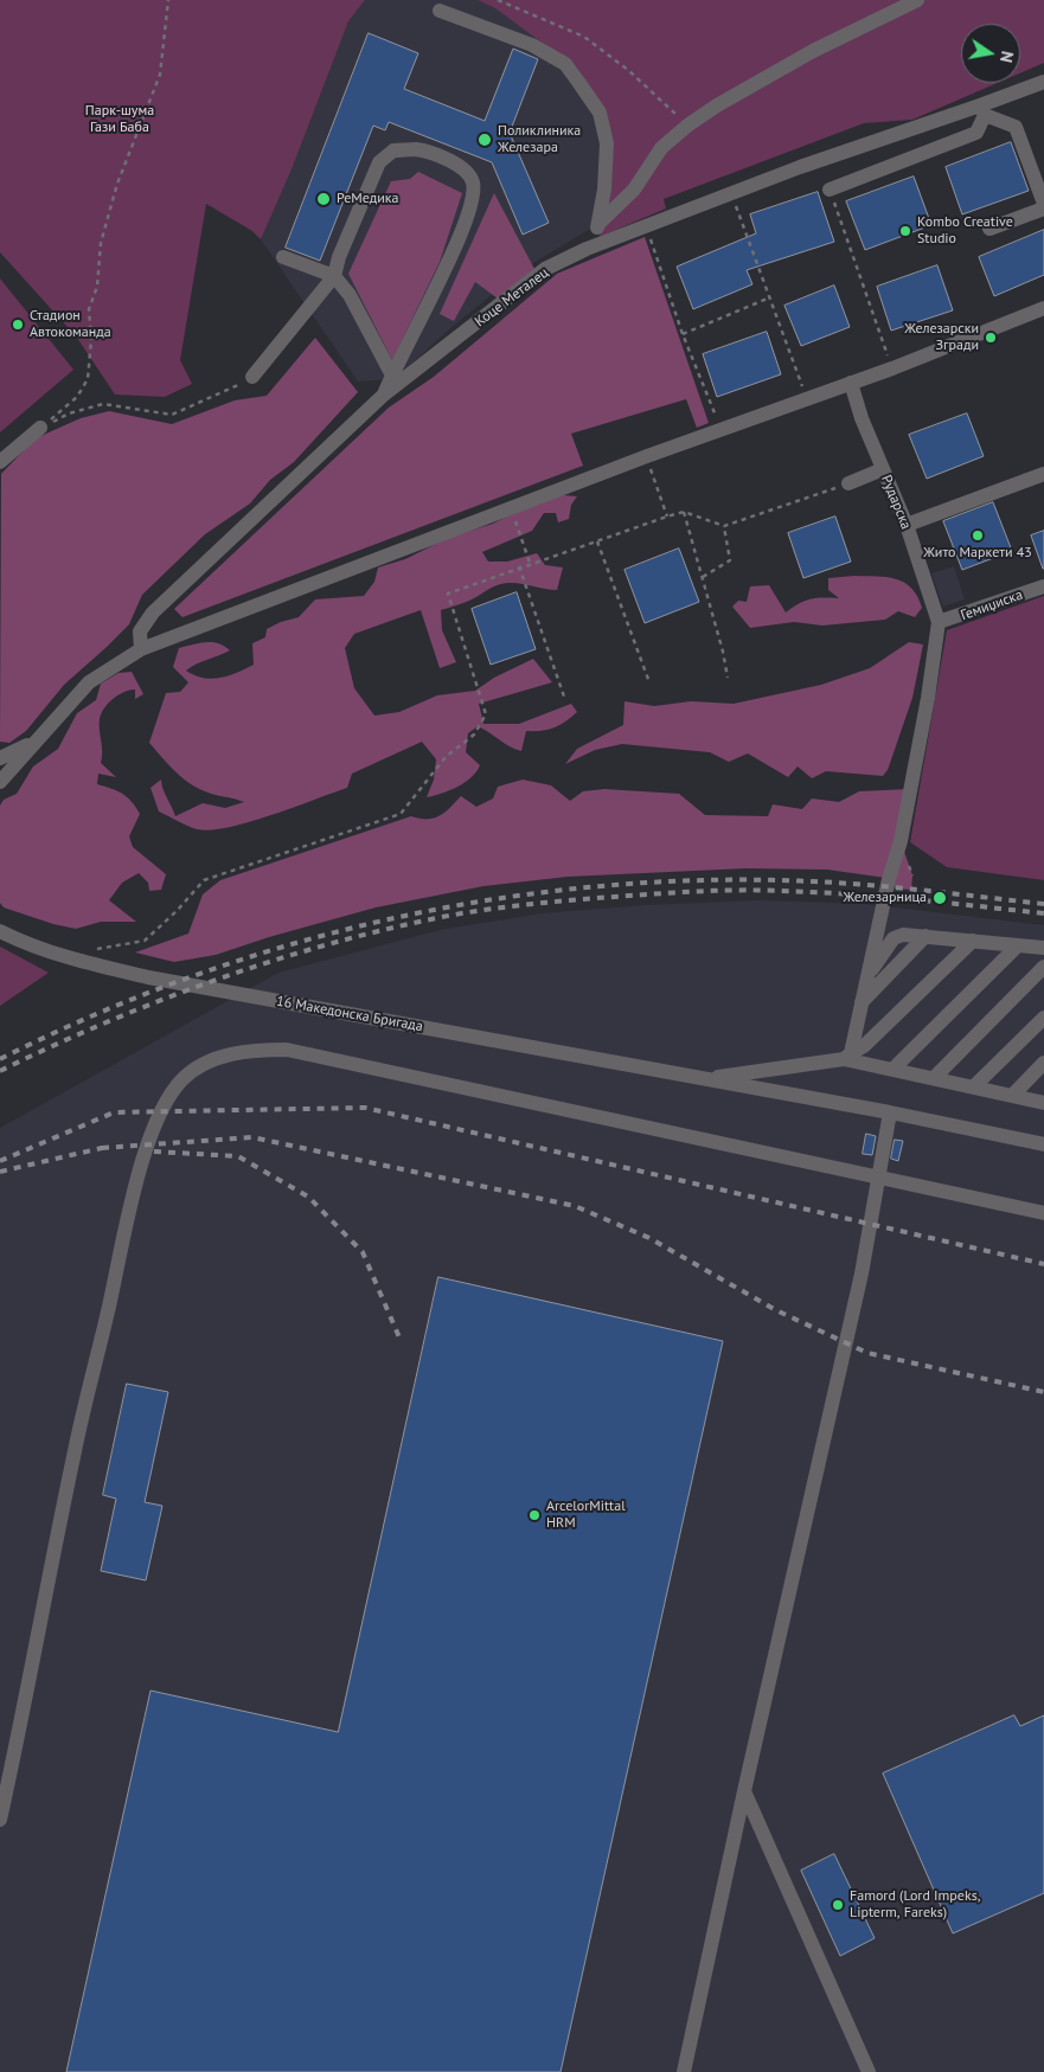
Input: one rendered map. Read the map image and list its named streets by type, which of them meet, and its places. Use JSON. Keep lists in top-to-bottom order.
{
  "streets": {
    "street": [
      "Коце Металец",
      "Рударска",
      "Гемиџиска",
      "16 Македонска Бригада"
    ]
  },
  "crossings": [
    ["Рударска", "Гемиџиска"]
  ],
  "parks": ["Парк-шума Гази Баба"],
  "places": [
    "Поликлиника Железара",
    "РеМедика",
    "Kombo Creative Studio",
    "Стадион Автокоманда",
    "Железарски Згради",
    "Жито Маркети 43",
    "Железарница",
    "ArcelorMittal HRM",
    "Famord (Lord Impeks, Lipterm, Fareks)"
  ],
  "north": "right"
}
